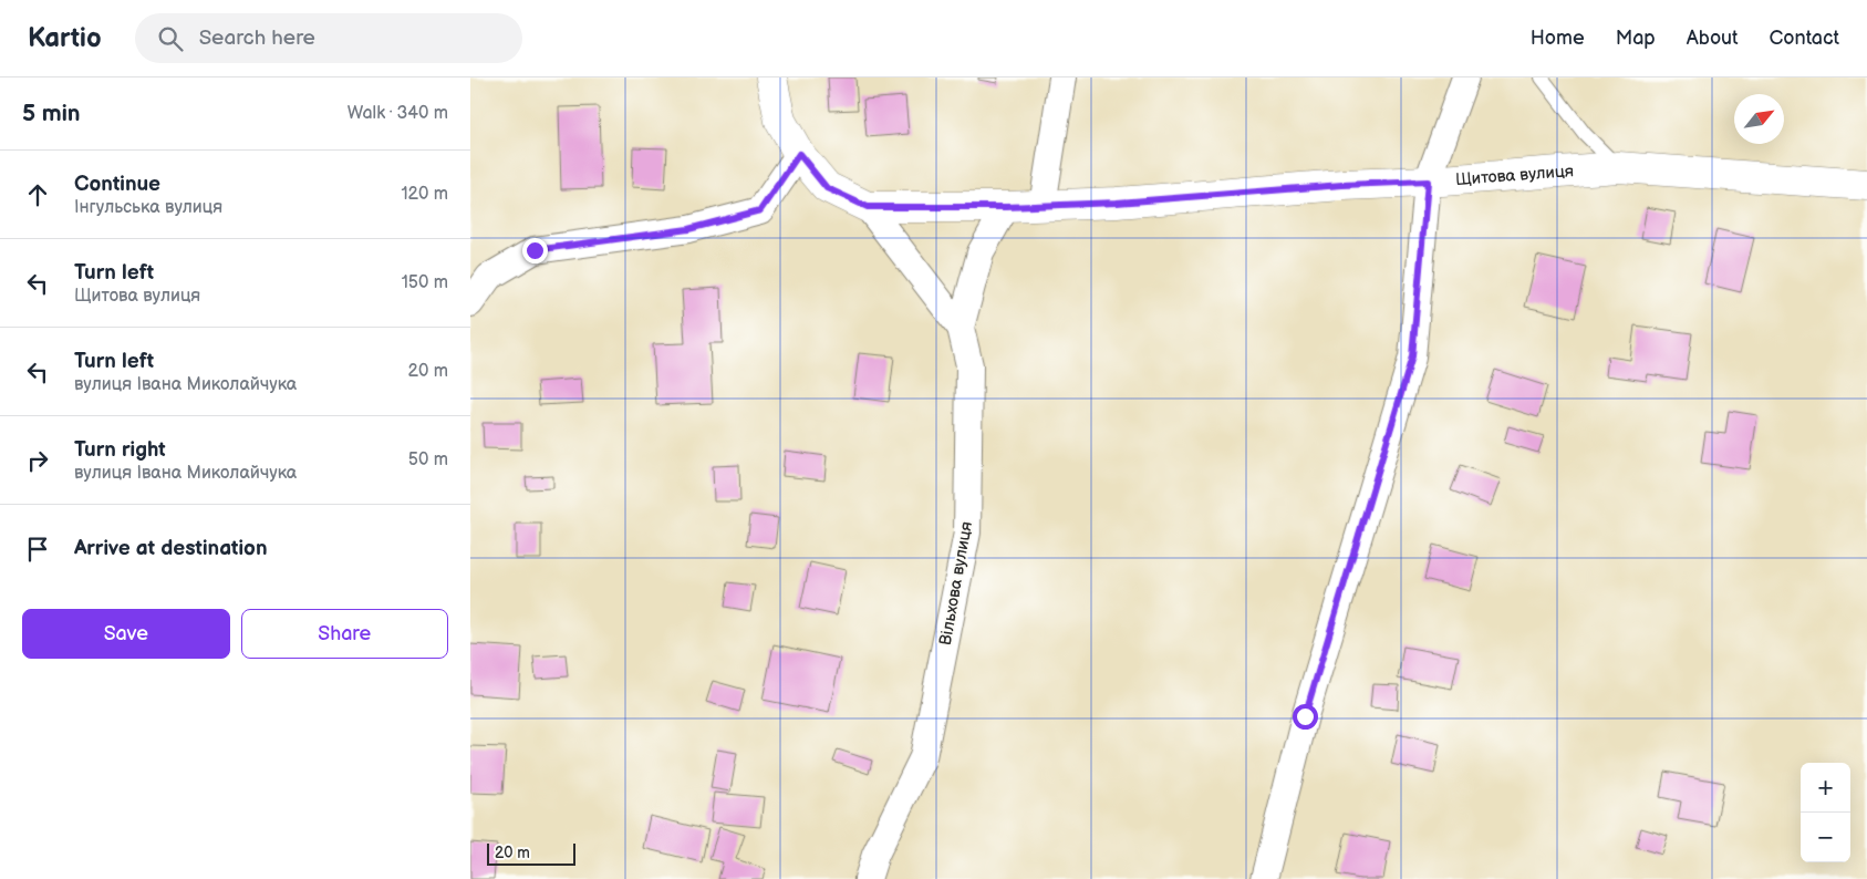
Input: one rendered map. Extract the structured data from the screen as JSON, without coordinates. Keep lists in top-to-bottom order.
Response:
{
  "streets": {
    "street": ["Щитова вулиця", "Вільхова вулиця"]
  },
  "crossings": [
    ["Щитова вулиця", "Вільхова вулиця"]
  ],
  "scale_bar": "20 m",
  "north": "top right",
  "page": {
    "header": "Kartio",
    "search": "Search here",
    "nav": [
      "Home",
      "Map",
      "About",
      "Contact"
    ],
    "heading": ["5 min", "Walk · 340 m"],
    "list": [
      ["Continue", "Інгульська вулиця", "120 m"],
      ["Turn left", "Щитова вулиця", "150 m"],
      ["Turn left", "вулиця Івана Миколайчука", "20 m"],
      ["Turn right", "вулиця Івана Миколайчука", "50 m"],
      "Arrive at destination"
    ],
    "buttons": ["Save", "Share"],
    "map_buttons": ["+", "−"],
    "scale": "20 m"
  }
}
